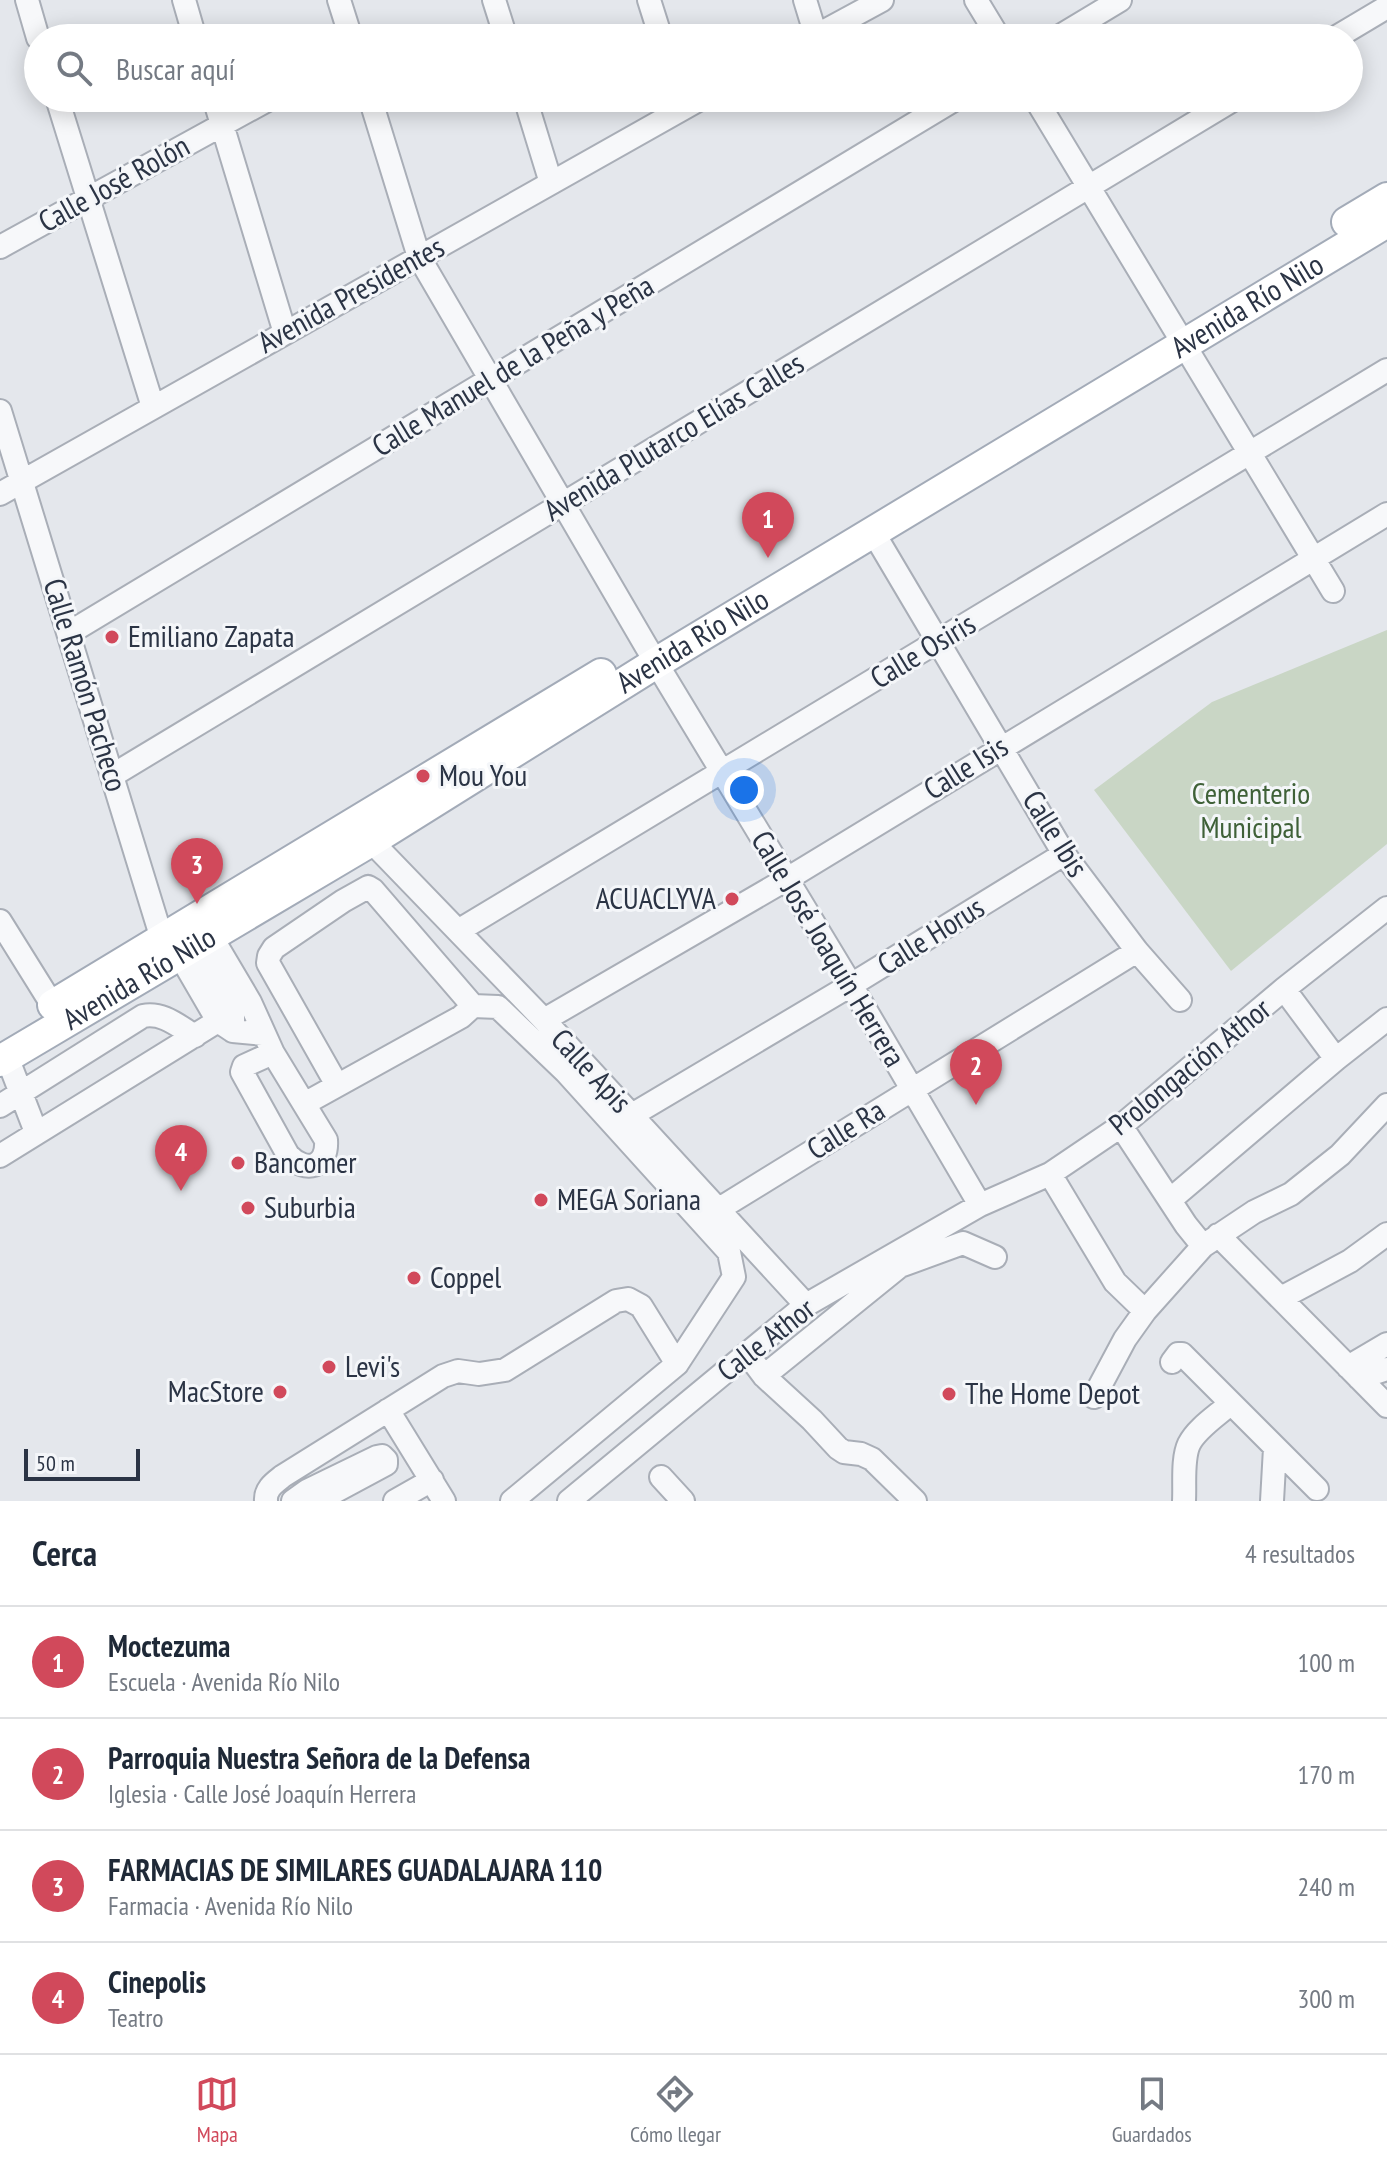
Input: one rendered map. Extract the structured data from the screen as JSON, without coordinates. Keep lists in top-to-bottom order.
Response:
{
  "streets": {
    "main road": ["Avenida Río Nilo"],
    "street": [
      "Calle José Rolón",
      "Avenida Presidentes",
      "Calle Manuel de la Peña y Peña",
      "Avenida Plutarco Elías Calles",
      "Calle Osiris",
      "Calle Ramón Pacheco",
      "Calle Isis",
      "Calle Ibis",
      "Calle Horus",
      "Calle José Joaquín Herrera",
      "Prolongación Athor",
      "Calle Apis",
      "Calle Ra",
      "Calle Athor"
    ]
  },
  "crossings": [
    ["Avenida Presidentes", "Calle Ramón Pacheco"],
    ["Avenida Presidentes", "Calle José Joaquín Herrera"],
    ["Avenida Río Nilo", "Calle Ramón Pacheco"],
    ["Avenida Río Nilo", "Calle Ibis"],
    ["Avenida Río Nilo", "Calle José Joaquín Herrera"],
    ["Avenida Río Nilo", "Calle Apis"],
    ["Calle Manuel de la Peña y Peña", "Calle Ramón Pacheco"],
    ["Calle Manuel de la Peña y Peña", "Calle José Joaquín Herrera"],
    ["Avenida Plutarco Elías Calles", "Calle Ramón Pacheco"],
    ["Avenida Plutarco Elías Calles", "Calle José Joaquín Herrera"],
    ["Calle Osiris", "Calle Ibis"],
    ["Calle Osiris", "Calle José Joaquín Herrera"],
    ["Calle Osiris", "Calle Apis"],
    ["Calle Isis", "Calle Ibis"],
    ["Calle Isis", "Calle José Joaquín Herrera"],
    ["Calle Isis", "Calle Apis"],
    ["Calle Ibis", "Calle Horus"],
    ["Calle Ibis", "Calle Ra"],
    ["Calle Horus", "Calle José Joaquín Herrera"],
    ["Calle Horus", "Calle Apis"],
    ["Calle José Joaquín Herrera", "Prolongación Athor"],
    ["Calle José Joaquín Herrera", "Calle Ra"],
    ["Calle José Joaquín Herrera", "Calle Athor"],
    ["Prolongación Athor", "Calle Athor"],
    ["Calle Apis", "Calle Ra"],
    ["Calle Apis", "Calle Athor"]
  ],
  "parks": ["Cementerio Municipal"],
  "places": [
    "Emiliano Zapata",
    "Mou You",
    "ACUACLYVA",
    "Bancomer",
    "MEGA Soriana",
    "Suburbia",
    "Coppel",
    "Levi's",
    "MacStore",
    "The Home Depot"
  ],
  "scale_bar": "50 m",
  "page": {
    "search": "Buscar aquí",
    "pins": [
      "1",
      "3",
      "2",
      "4"
    ],
    "scale": "50 m",
    "heading": ["Cerca", "4 resultados"],
    "list": [
      {
        "mark": "1",
        "name": "Moctezuma",
        "note": "Escuela · Avenida Río Nilo",
        "value": "100 m"
      },
      {
        "mark": "2",
        "name": "Parroquia Nuestra Señora de la Defensa",
        "note": "Iglesia · Calle José Joaquín Herrera",
        "value": "170 m"
      },
      {
        "mark": "3",
        "name": "FARMACIAS DE SIMILARES GUADALAJARA 110",
        "note": "Farmacia · Avenida Río Nilo",
        "value": "240 m"
      },
      {
        "mark": "4",
        "name": "Cinepolis",
        "note": "Teatro",
        "value": "300 m"
      }
    ],
    "nav": ["Mapa", "Cómo llegar", "Guardados"]
  }
}
